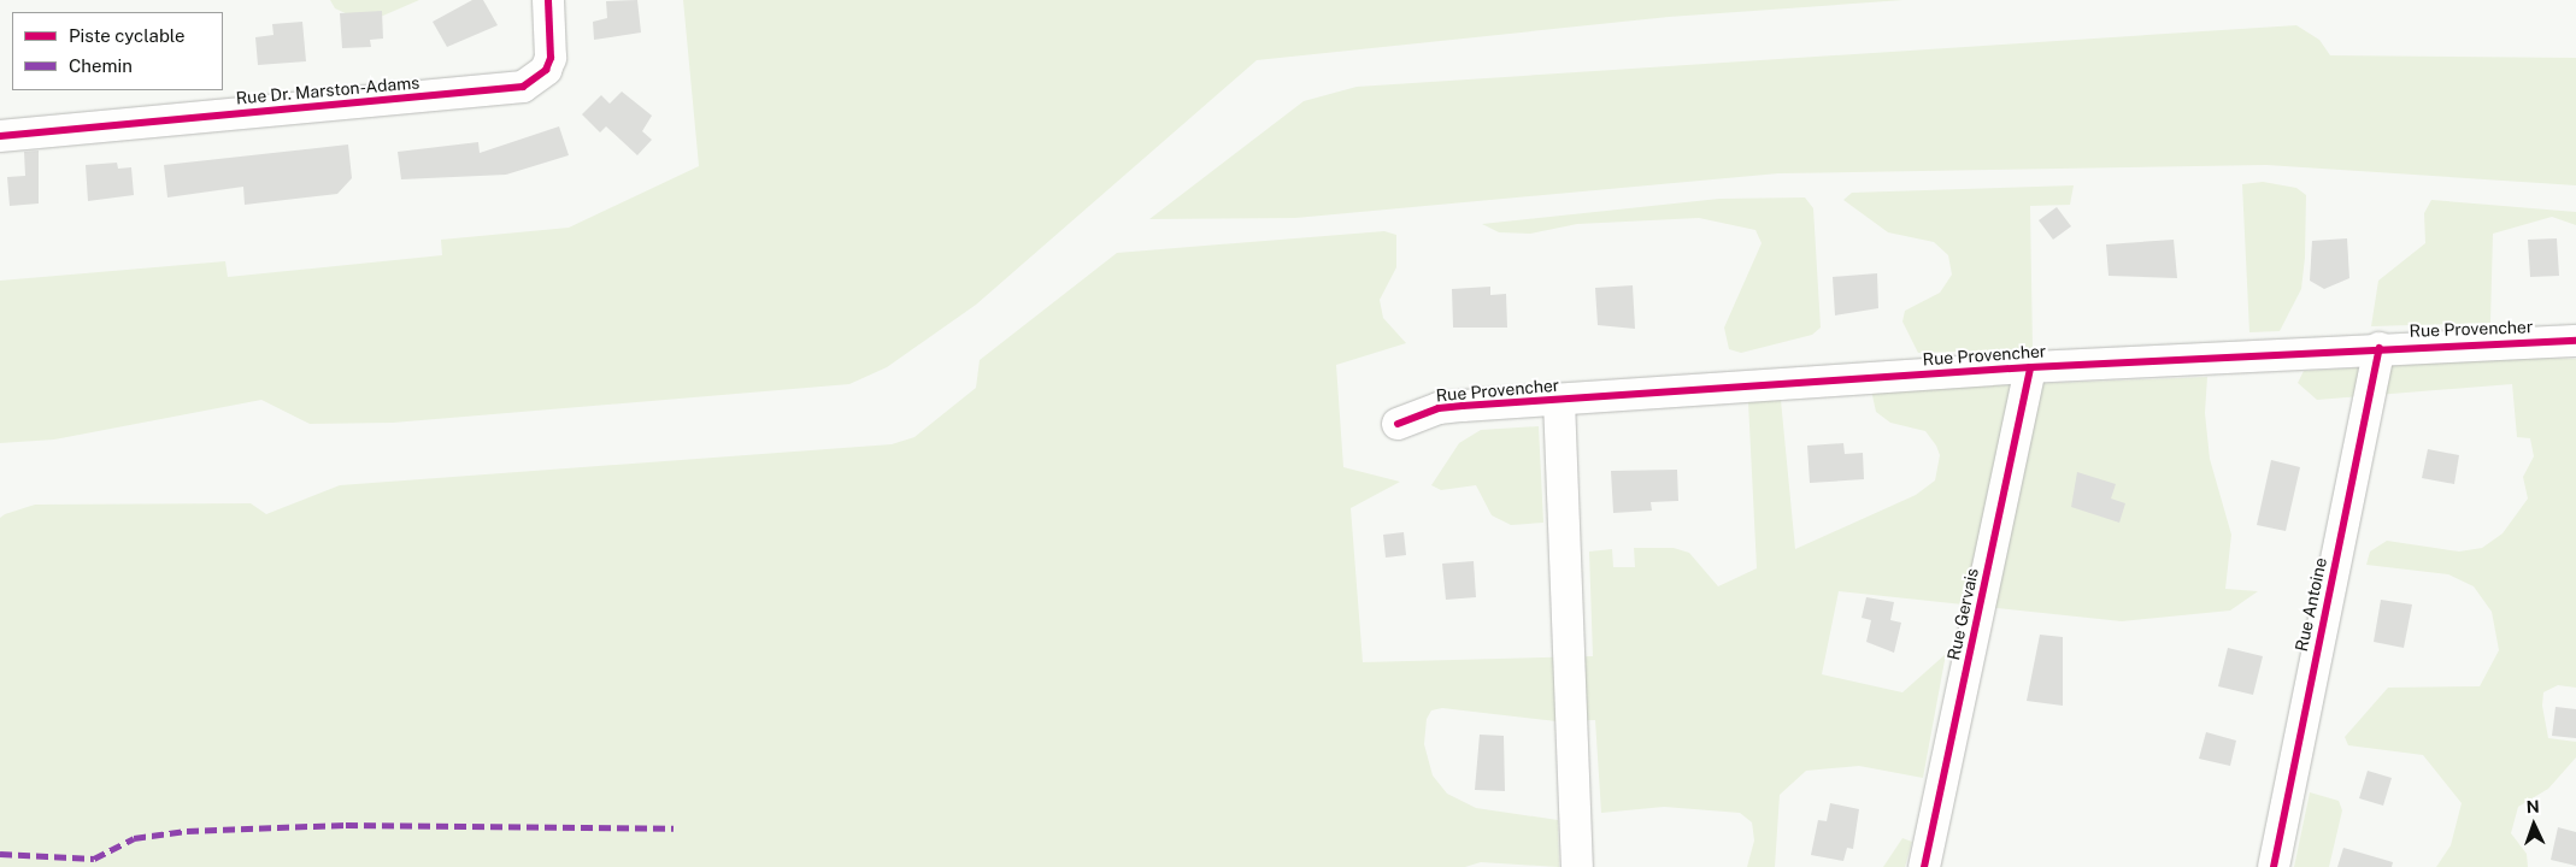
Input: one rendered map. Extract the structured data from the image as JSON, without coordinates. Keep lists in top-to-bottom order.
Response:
{
  "streets": {
    "street": [
      "Rue Dr. Marston-Adams",
      "Rue Provencher",
      "Rue Antoine",
      "Rue Gervais"
    ]
  },
  "crossings": [
    ["Rue Provencher", "Rue Antoine"],
    ["Rue Provencher", "Rue Gervais"]
  ],
  "legend": ["Piste cyclable", "Chemin"],
  "north": "top"
}
